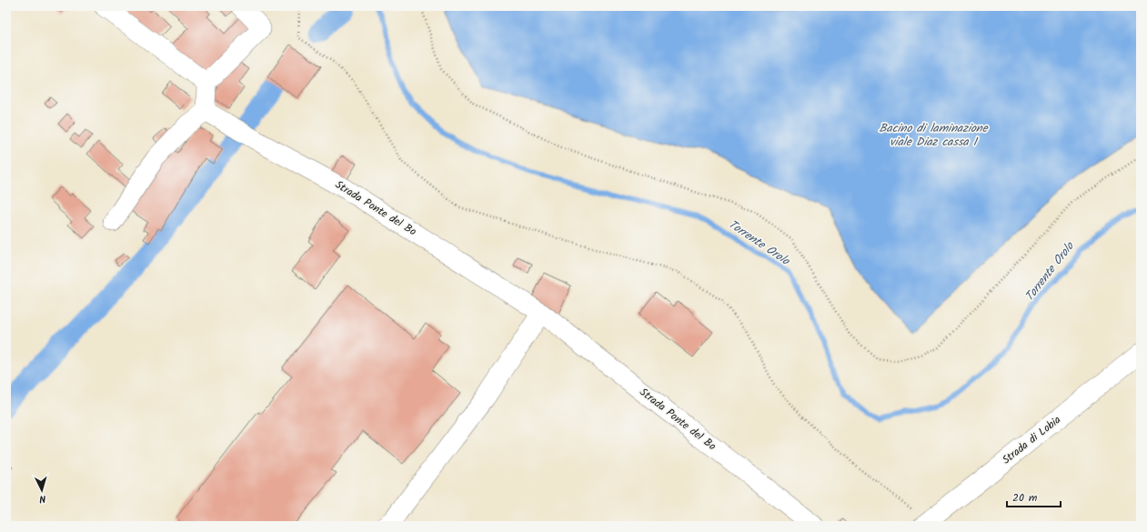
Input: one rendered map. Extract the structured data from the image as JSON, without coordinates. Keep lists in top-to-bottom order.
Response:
{
  "streets": {
    "street": ["Strada Ponte del Bo", "Strada di Lobia"]
  },
  "water": ["Bacino di laminazione viale Diaz cassa 1", "Torrente Orolo"],
  "scale_bar": "20 m",
  "north": "bottom"
}
